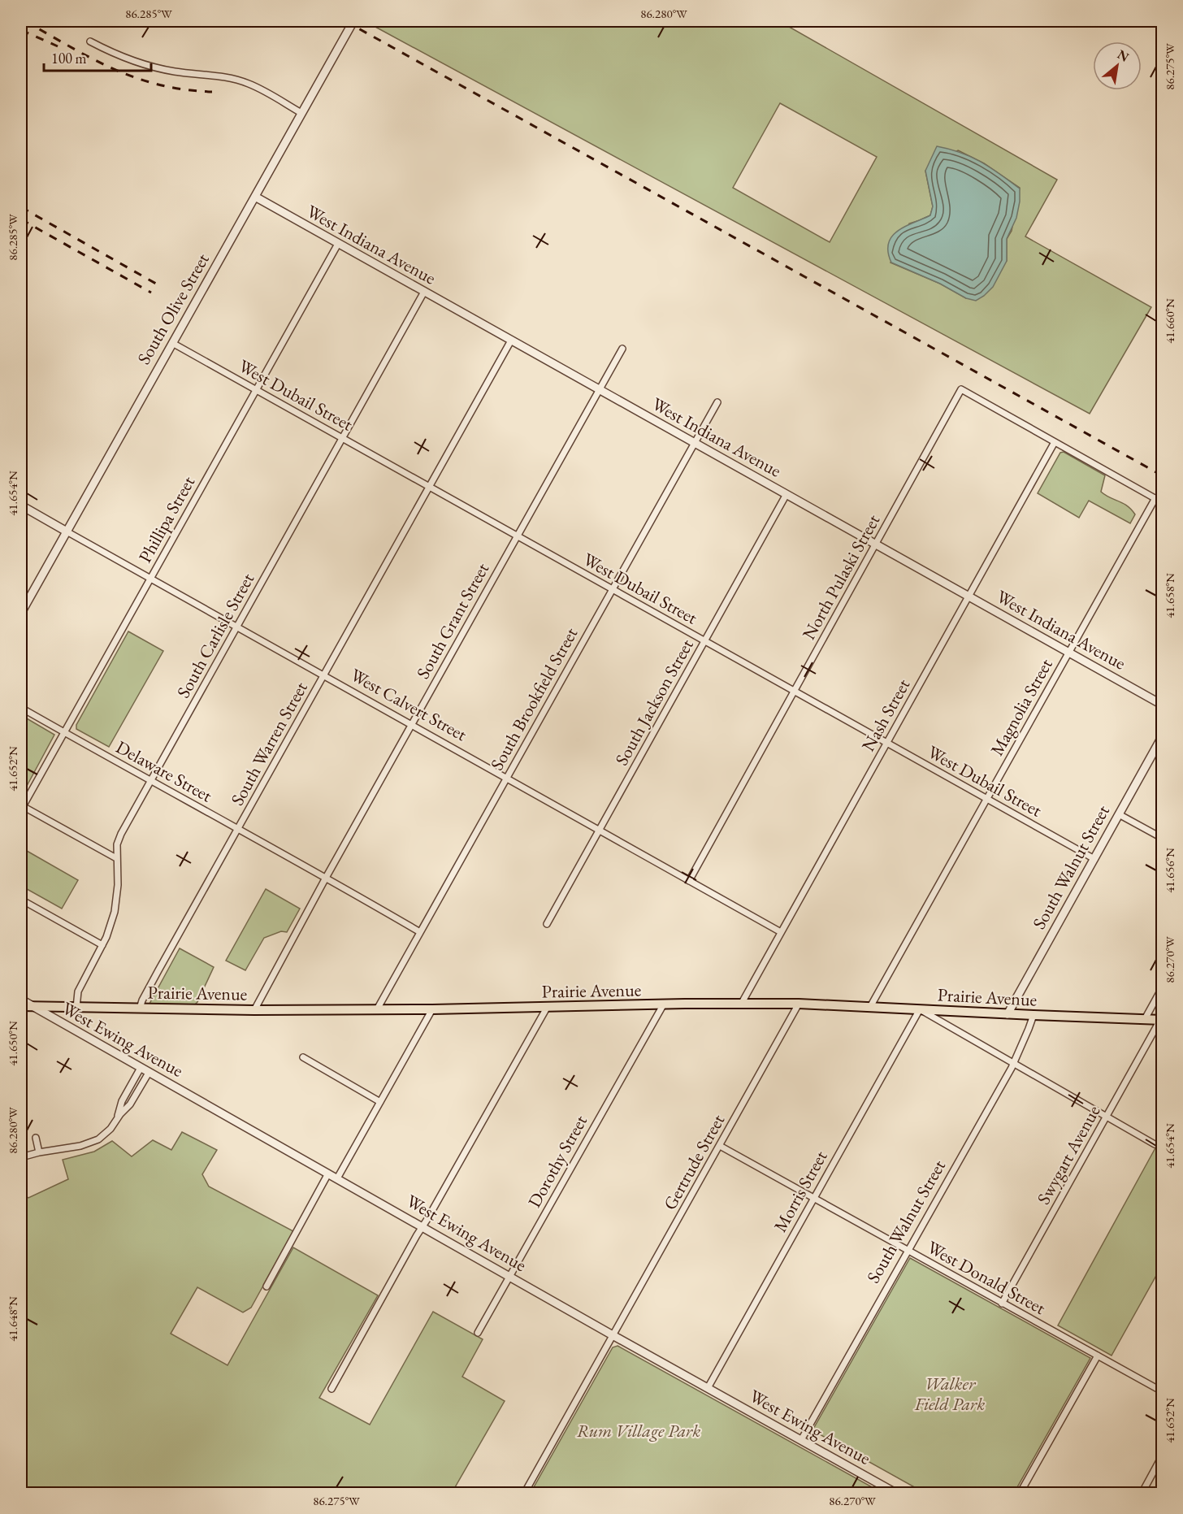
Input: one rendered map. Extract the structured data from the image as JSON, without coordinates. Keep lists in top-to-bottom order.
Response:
{
  "streets": {
    "main road": ["Prairie Avenue"],
    "street": [
      "West Indiana Avenue",
      "South Olive Street",
      "West Dubail Street",
      "Phillipa Street",
      "North Pulaski Street",
      "South Grant Street",
      "South Carlisle Street",
      "South Brookfield Street",
      "South Jackson Street",
      "West Calvert Street",
      "Magnolia Street",
      "Nash Street",
      "South Warren Street",
      "Delaware Street",
      "South Walnut Street",
      "West Ewing Avenue",
      "Swygart Avenue",
      "Dorothy Street",
      "Gertrude Street",
      "Morris Street",
      "West Donald Street"
    ]
  },
  "crossings": [
    ["West Indiana Avenue", "South Olive Street"],
    ["West Indiana Avenue", "Phillipa Street"],
    ["West Indiana Avenue", "North Pulaski Street"],
    ["West Indiana Avenue", "South Grant Street"],
    ["West Indiana Avenue", "South Carlisle Street"],
    ["West Indiana Avenue", "South Brookfield Street"],
    ["West Indiana Avenue", "South Jackson Street"],
    ["West Indiana Avenue", "Magnolia Street"],
    ["West Indiana Avenue", "Nash Street"],
    ["West Indiana Avenue", "South Warren Street"],
    ["South Olive Street", "West Dubail Street"],
    ["South Olive Street", "West Calvert Street"],
    ["West Dubail Street", "Phillipa Street"],
    ["West Dubail Street", "North Pulaski Street"],
    ["West Dubail Street", "South Grant Street"],
    ["West Dubail Street", "South Carlisle Street"],
    ["West Dubail Street", "South Brookfield Street"],
    ["West Dubail Street", "South Jackson Street"],
    ["West Dubail Street", "Magnolia Street"],
    ["West Dubail Street", "Nash Street"],
    ["West Dubail Street", "South Warren Street"],
    ["West Dubail Street", "South Walnut Street"],
    ["Phillipa Street", "West Calvert Street"],
    ["Phillipa Street", "Delaware Street"],
    ["North Pulaski Street", "West Calvert Street"],
    ["North Pulaski Street", "Nash Street"],
    ["South Grant Street", "West Calvert Street"],
    ["South Grant Street", "Delaware Street"],
    ["South Grant Street", "Prairie Avenue"],
    ["South Carlisle Street", "West Calvert Street"],
    ["South Carlisle Street", "Delaware Street"],
    ["South Carlisle Street", "Prairie Avenue"],
    ["South Brookfield Street", "West Calvert Street"],
    ["South Brookfield Street", "Delaware Street"],
    ["South Brookfield Street", "Prairie Avenue"],
    ["South Jackson Street", "West Calvert Street"],
    ["West Calvert Street", "Nash Street"],
    ["West Calvert Street", "South Warren Street"],
    ["Magnolia Street", "Prairie Avenue"],
    ["Nash Street", "Prairie Avenue"],
    ["South Warren Street", "Delaware Street"],
    ["South Warren Street", "Prairie Avenue"],
    ["South Walnut Street", "Prairie Avenue"],
    ["South Walnut Street", "West Ewing Avenue"],
    ["South Walnut Street", "West Donald Street"],
    ["Prairie Avenue", "West Ewing Avenue"],
    ["Prairie Avenue", "Swygart Avenue"],
    ["Prairie Avenue", "Dorothy Street"],
    ["Prairie Avenue", "Gertrude Street"],
    ["Prairie Avenue", "Morris Street"],
    ["West Ewing Avenue", "Dorothy Street"],
    ["West Ewing Avenue", "Gertrude Street"],
    ["West Ewing Avenue", "Morris Street"],
    ["Swygart Avenue", "West Donald Street"],
    ["Gertrude Street", "West Donald Street"],
    ["Morris Street", "West Donald Street"]
  ],
  "parks": ["Walker Field Park", "Rum Village Park"],
  "scale_bar": "100 m",
  "north": "top right",
  "coordinates": [
    "86.285°W",
    "86.280°W",
    "86.275°W",
    "41.660°N",
    "41.654°N",
    "41.658°N",
    "41.652°N",
    "41.656°N",
    "86.270°W",
    "41.650°N",
    "41.648°N"
  ]
}
